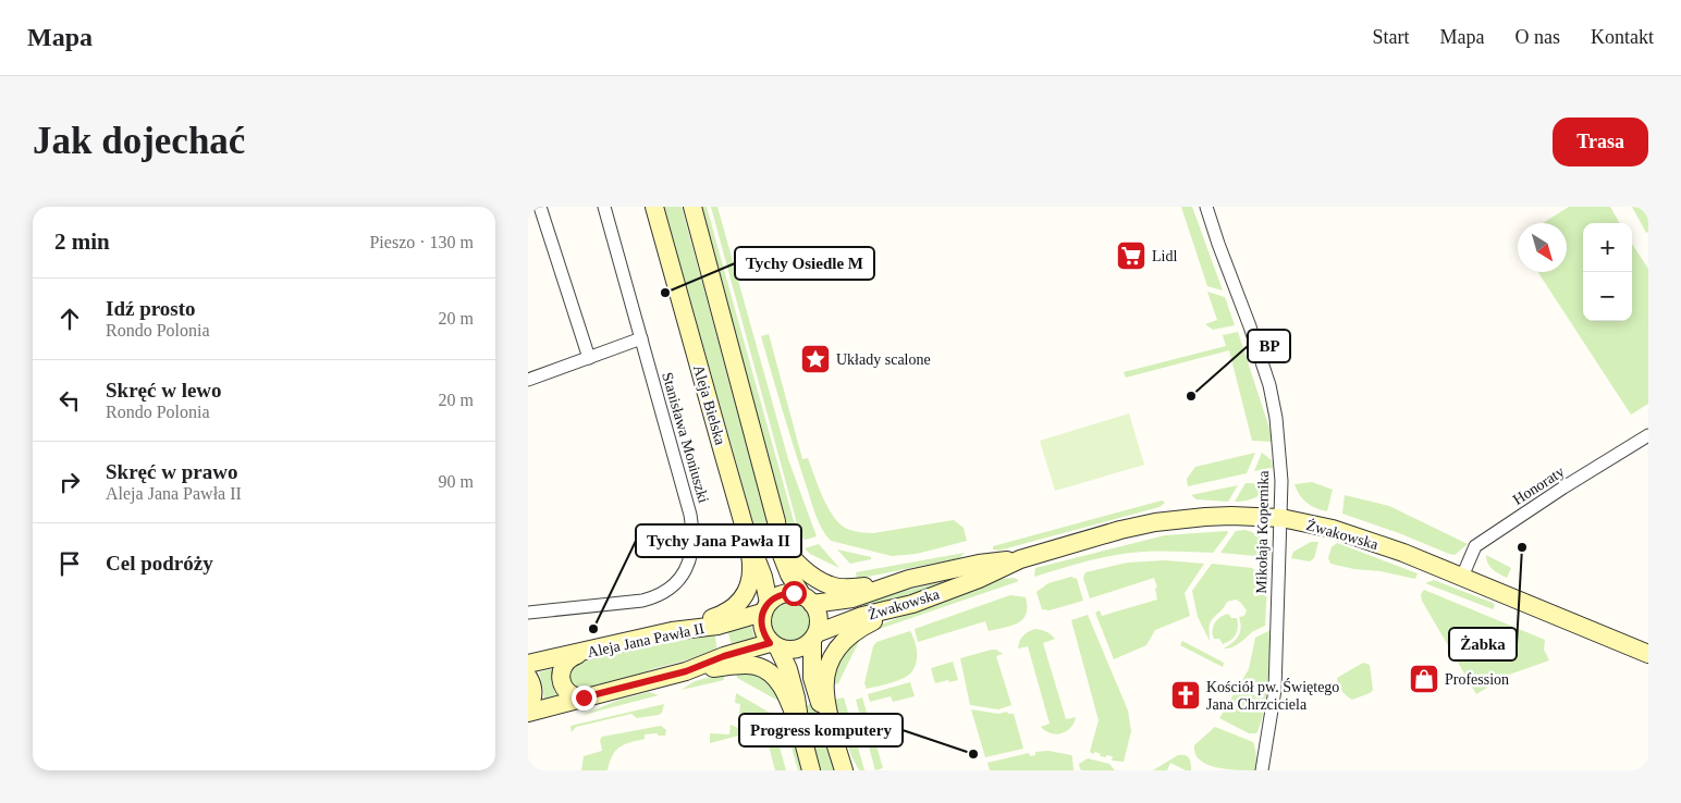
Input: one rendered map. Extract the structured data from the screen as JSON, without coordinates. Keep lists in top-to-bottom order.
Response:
{
  "streets": {
    "street": [
      "Aleja Bielska",
      "Stanisława Moniuszki",
      "Honoraty",
      "Mikołaja Kopernika",
      "Żwakowska",
      "Aleja Jana Pawła II"
    ]
  },
  "crossings": [
    ["Aleja Bielska", "Żwakowska"],
    ["Aleja Bielska", "Aleja Jana Pawła II"],
    ["Honoraty", "Żwakowska"],
    ["Mikołaja Kopernika", "Żwakowska"],
    ["Żwakowska", "Aleja Jana Pawła II"]
  ],
  "places": {
    "supermarket": ["Lidl"],
    "other": [
      "Tychy Osiedle M",
      "BP",
      "Żabka",
      "Tychy Jana Pawła II",
      "Progress komputery"
    ],
    "place": ["Układy scalone"],
    "shop": ["Profession"],
    "church": ["Kościół pw. Świętego Jana Chrzciciela"]
  },
  "north": "bottom right",
  "page": {
    "header": "Mapa",
    "nav": [
      "Start",
      "Mapa",
      "O nas",
      "Kontakt"
    ],
    "buttons": "Trasa",
    "title": "Jak dojechać",
    "heading": ["2 min", "Pieszo · 130 m"],
    "map_buttons": ["+", "−"],
    "list": [
      ["Idź prosto", "Rondo Polonia", "20 m"],
      ["Skręć w lewo", "Rondo Polonia", "20 m"],
      ["Skręć w prawo", "Aleja Jana Pawła II", "90 m"],
      "Cel podróży"
    ]
  }
}
